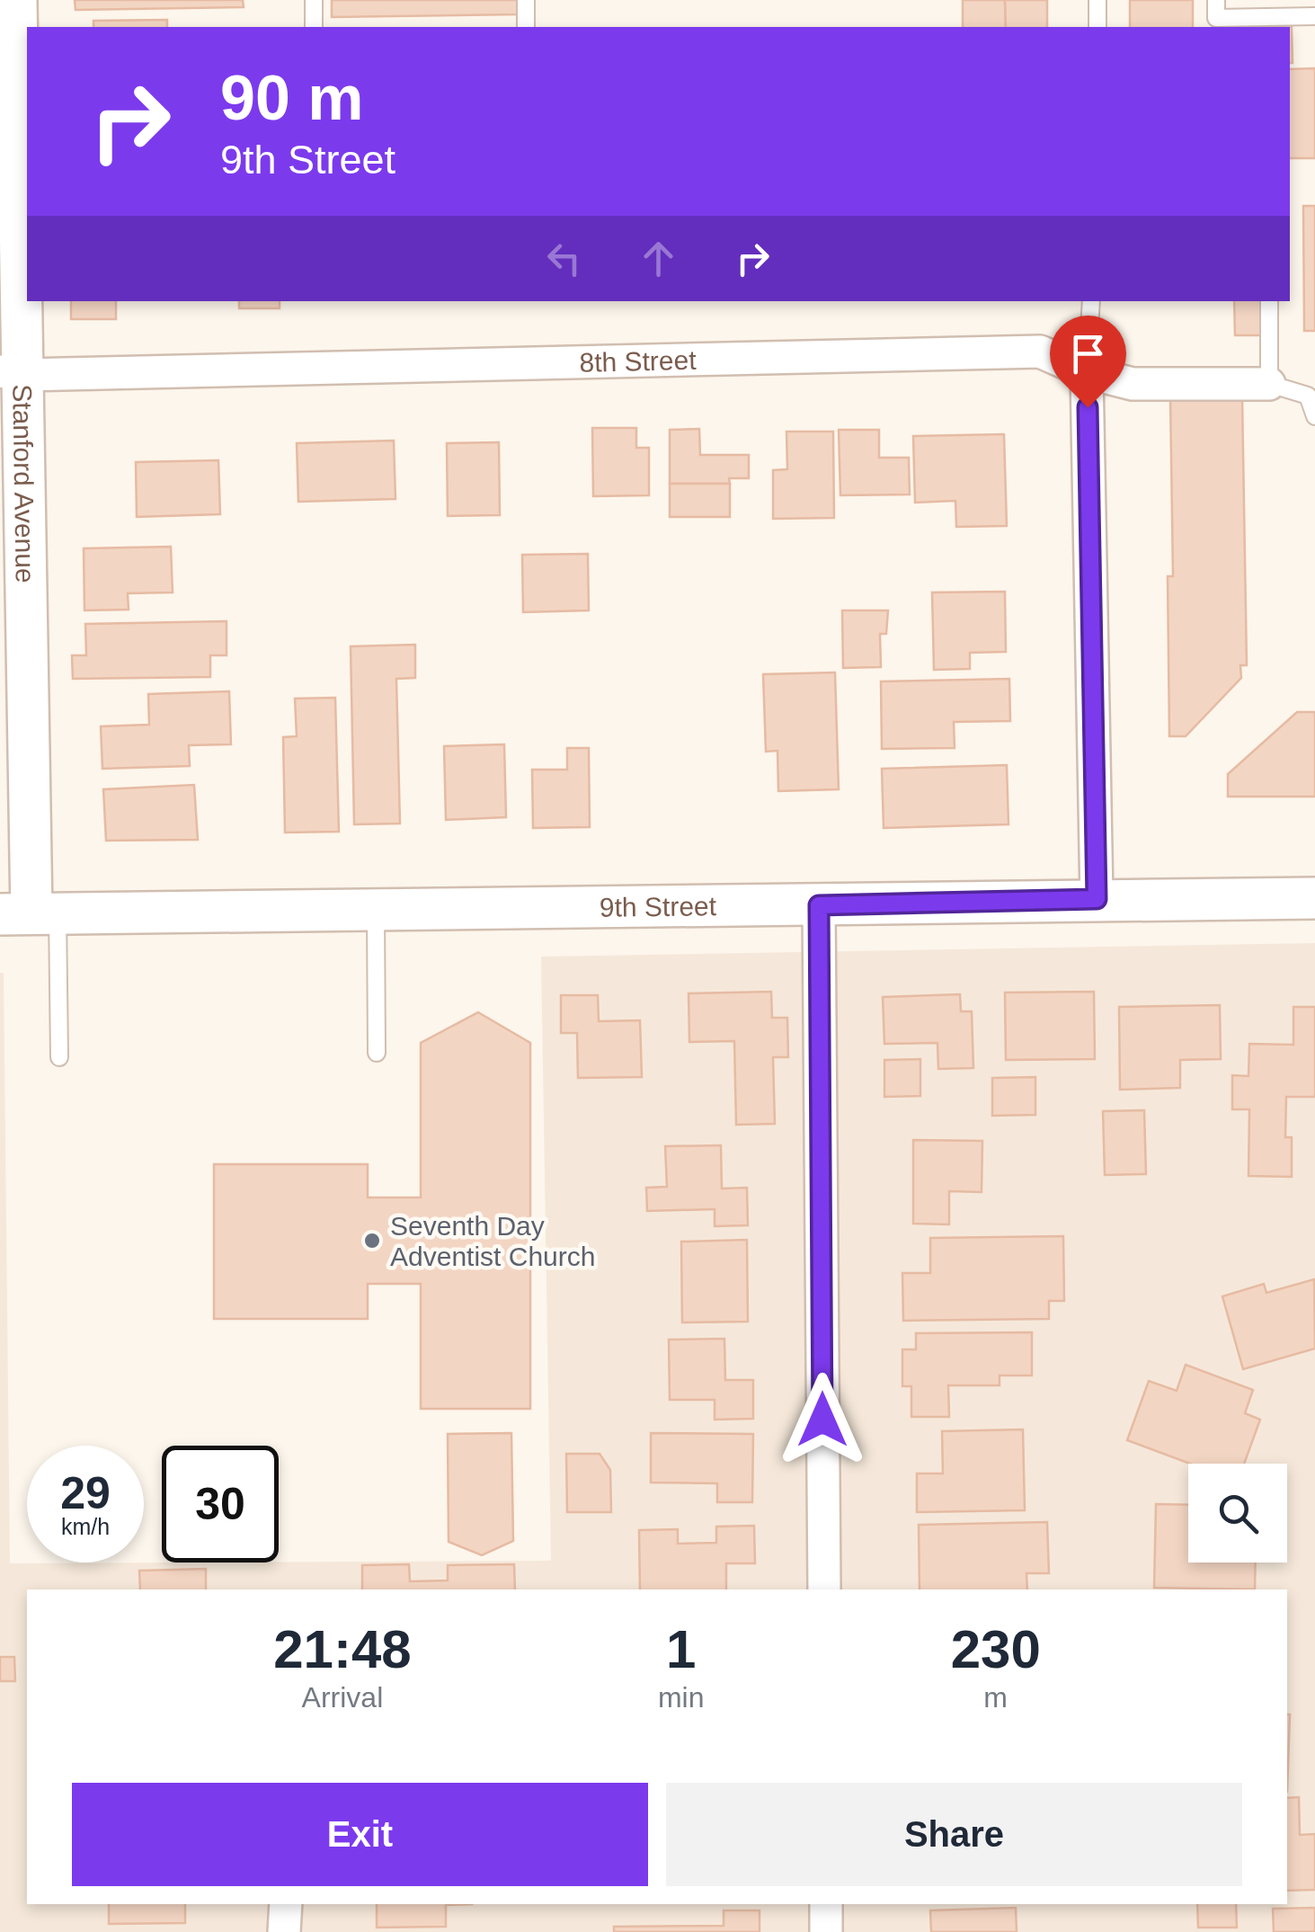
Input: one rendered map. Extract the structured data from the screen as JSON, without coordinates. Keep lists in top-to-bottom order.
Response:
{
  "streets": {
    "street": ["8th Street", "Stanford Avenue", "9th Street"]
  },
  "crossings": [
    ["8th Street", "Stanford Avenue"],
    ["Stanford Avenue", "9th Street"]
  ],
  "places": ["Seventh Day Adventist Church"],
  "page": {
    "turn": ["90 m", "9th Street"],
    "speed": "29 km/h",
    "limit": "30",
    "eta": [
      "21:48",
      "Arrival",
      "1",
      "min",
      "230",
      "m"
    ],
    "buttons": ["Exit", "Share"]
  }
}
